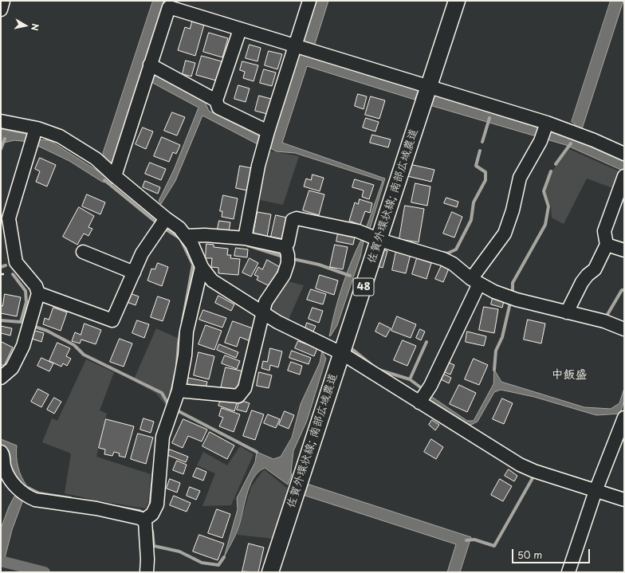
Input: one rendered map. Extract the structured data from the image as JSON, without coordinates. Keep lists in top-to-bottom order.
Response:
{
  "streets": {
    "main road": ["佐賀外環状線; 南部広域農道", "48"]
  },
  "districts": ["中飯盛"],
  "scale_bar": "50 m",
  "north": "right"
}
